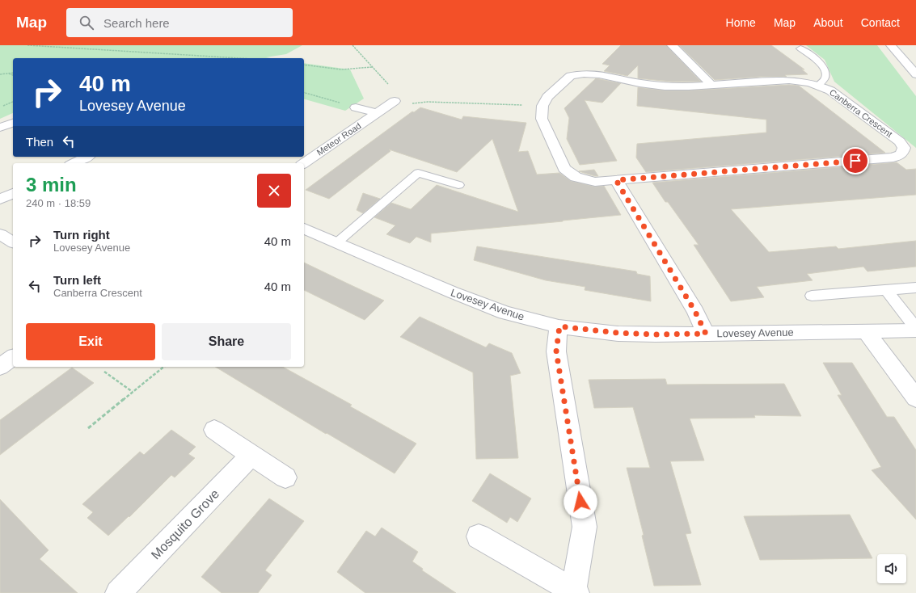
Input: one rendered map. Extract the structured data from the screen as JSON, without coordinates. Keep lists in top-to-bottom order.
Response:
{
  "streets": {
    "street": [
      "Canberra Crescent",
      "Meteor Road",
      "Lovesey Avenue",
      "Mosquito Grove"
    ]
  },
  "page": {
    "header": "Map",
    "search": "Search here",
    "nav": [
      "Home",
      "Map",
      "About",
      "Contact"
    ],
    "turn": ["40 m", "Lovesey Avenue"],
    "then": "Then",
    "heading": ["3 min", "240 m · 18:59"],
    "list": [
      {
        "name": "Turn right",
        "note": "Lovesey Avenue",
        "value": "40 m"
      },
      {
        "name": "Turn left",
        "note": "Canberra Crescent",
        "value": "40 m"
      }
    ],
    "buttons": ["Exit", "Share"]
  }
}
